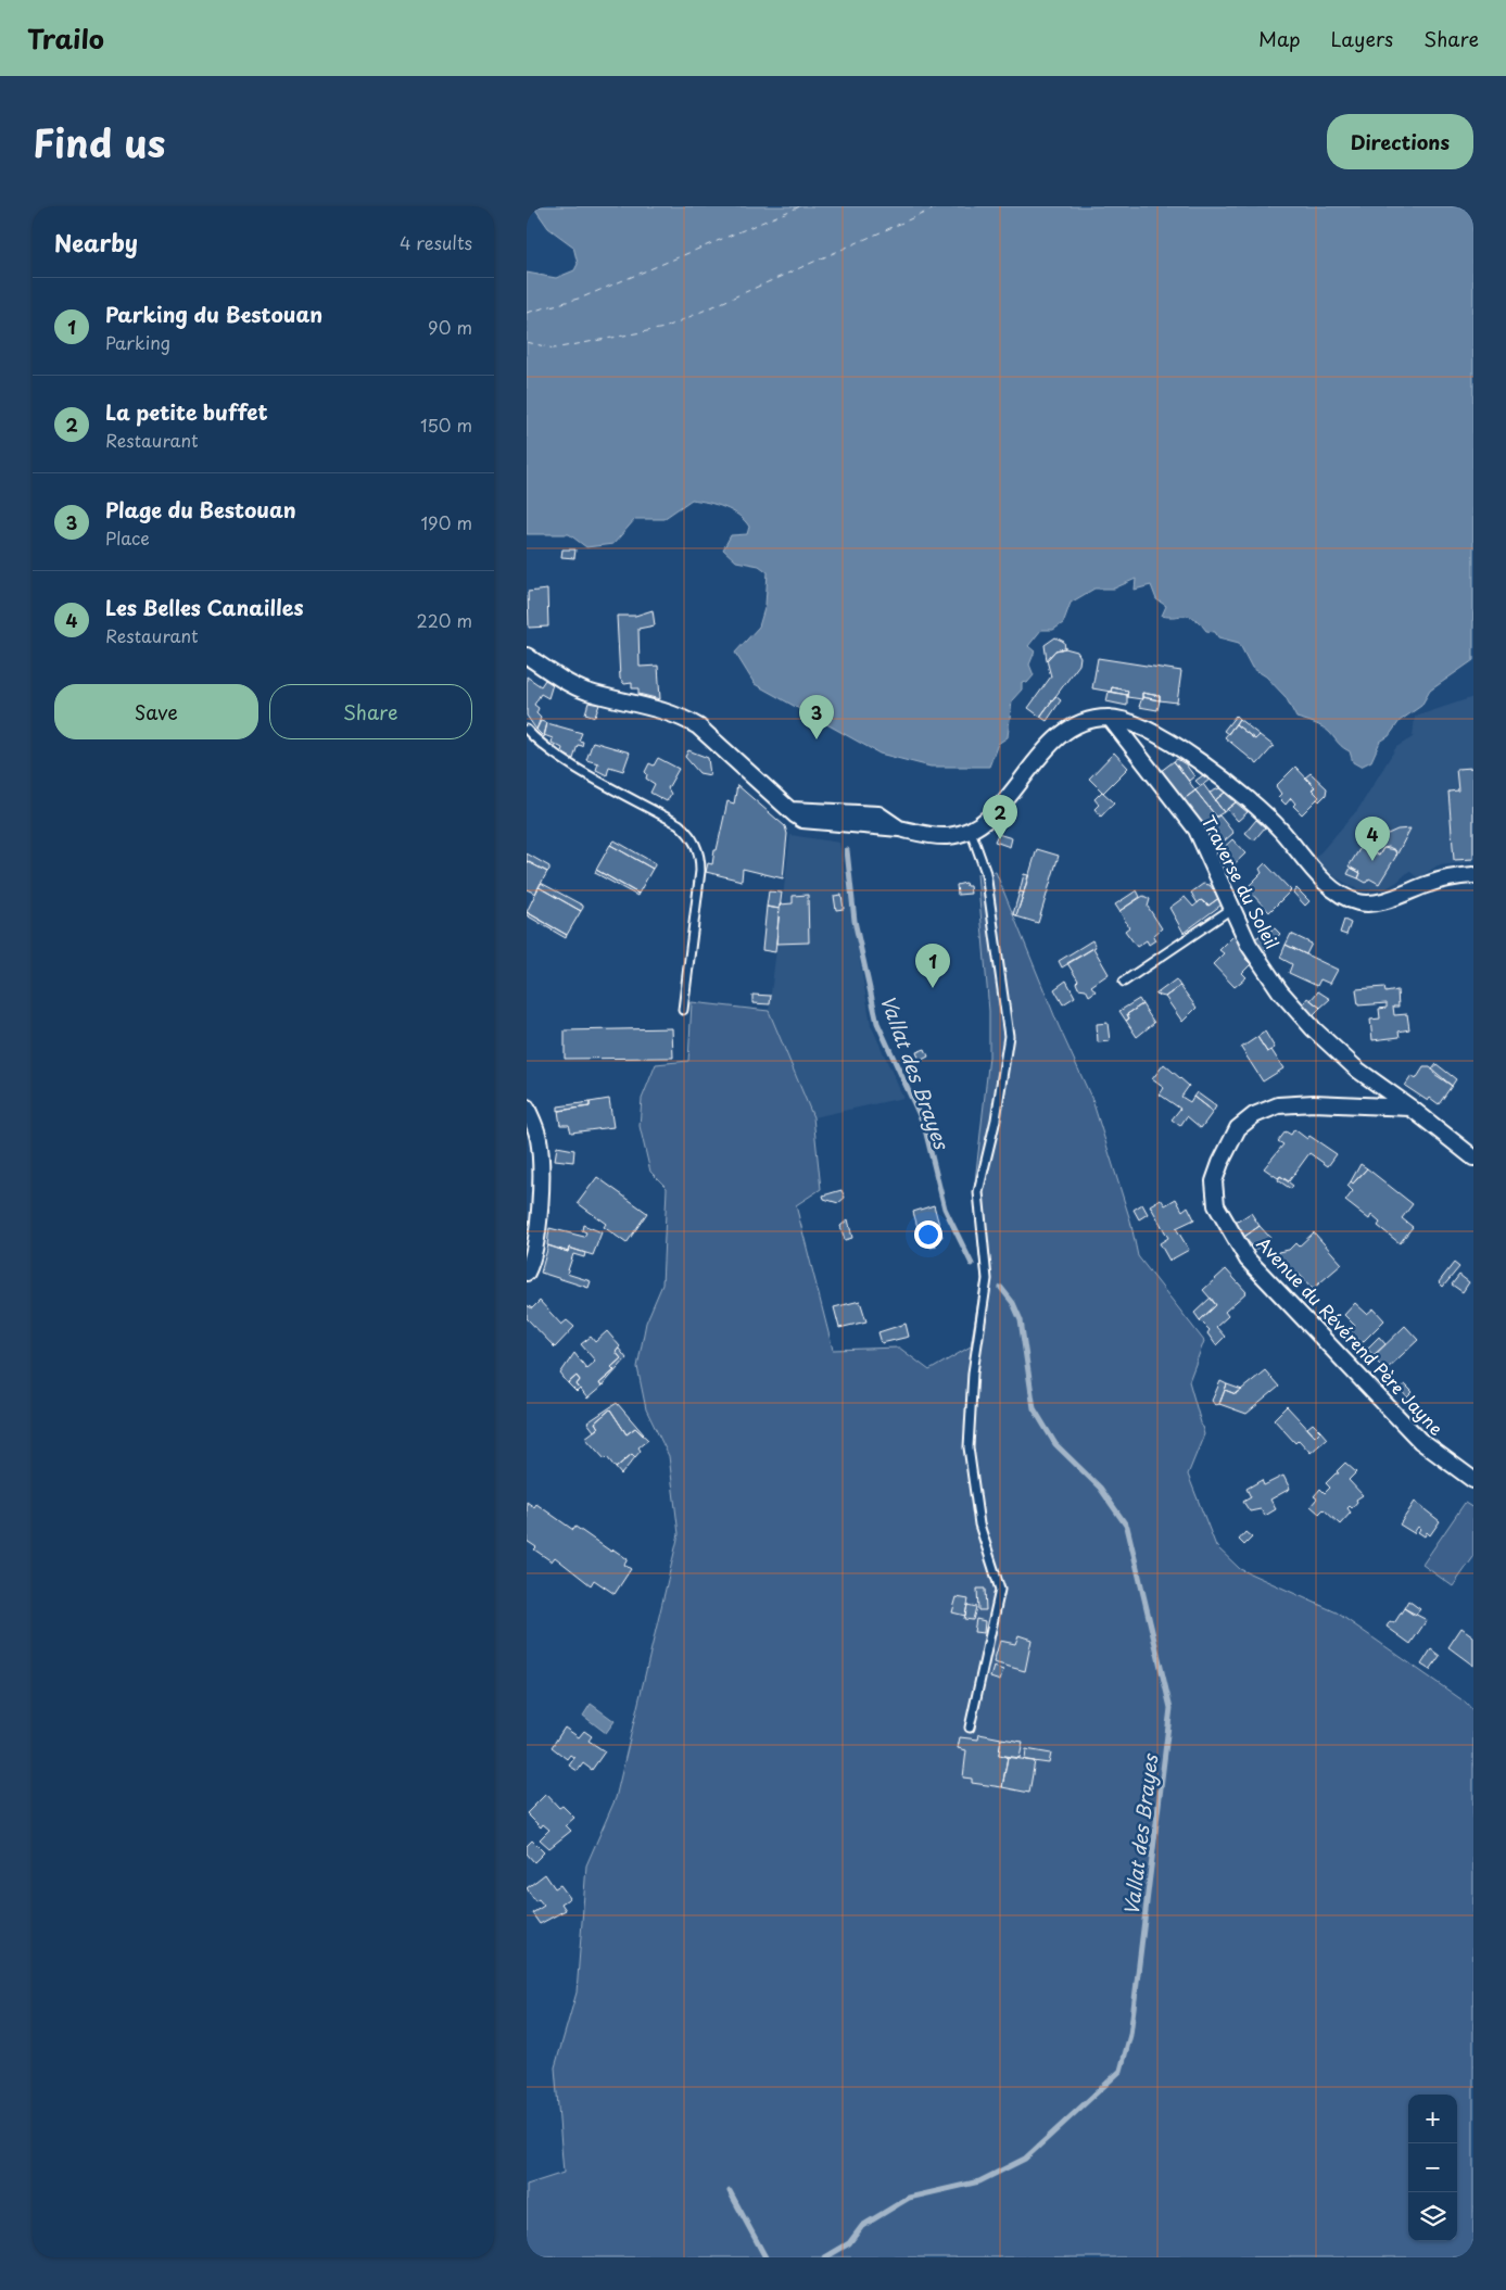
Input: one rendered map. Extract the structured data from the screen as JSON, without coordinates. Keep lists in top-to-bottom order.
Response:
{
  "streets": {
    "street": ["Traverse du Soleil", "Avenue du Révérend Père Jayne"]
  },
  "crossings": [
    ["Traverse du Soleil", "Avenue du Révérend Père Jayne"]
  ],
  "water": ["Vallat des Brayes"],
  "page": {
    "header": "Trailo",
    "nav": ["Map", "Layers", "Share"],
    "title": "Find us",
    "buttons": [
      "Directions",
      ["Save", "Share"]
    ],
    "heading": ["Nearby", "4 results"],
    "list": [
      {
        "mark": "1",
        "name": "Parking du Bestouan",
        "note": "Parking",
        "value": "90 m"
      },
      {
        "mark": "2",
        "name": "La petite buffet",
        "note": "Restaurant",
        "value": "150 m"
      },
      {
        "mark": "3",
        "name": "Plage du Bestouan",
        "note": "Place",
        "value": "190 m"
      },
      {
        "mark": "4",
        "name": "Les Belles Canailles",
        "note": "Restaurant",
        "value": "220 m"
      }
    ],
    "pins": [
      "3",
      "2",
      "4",
      "1"
    ],
    "map_buttons": ["+", "−"]
  }
}
